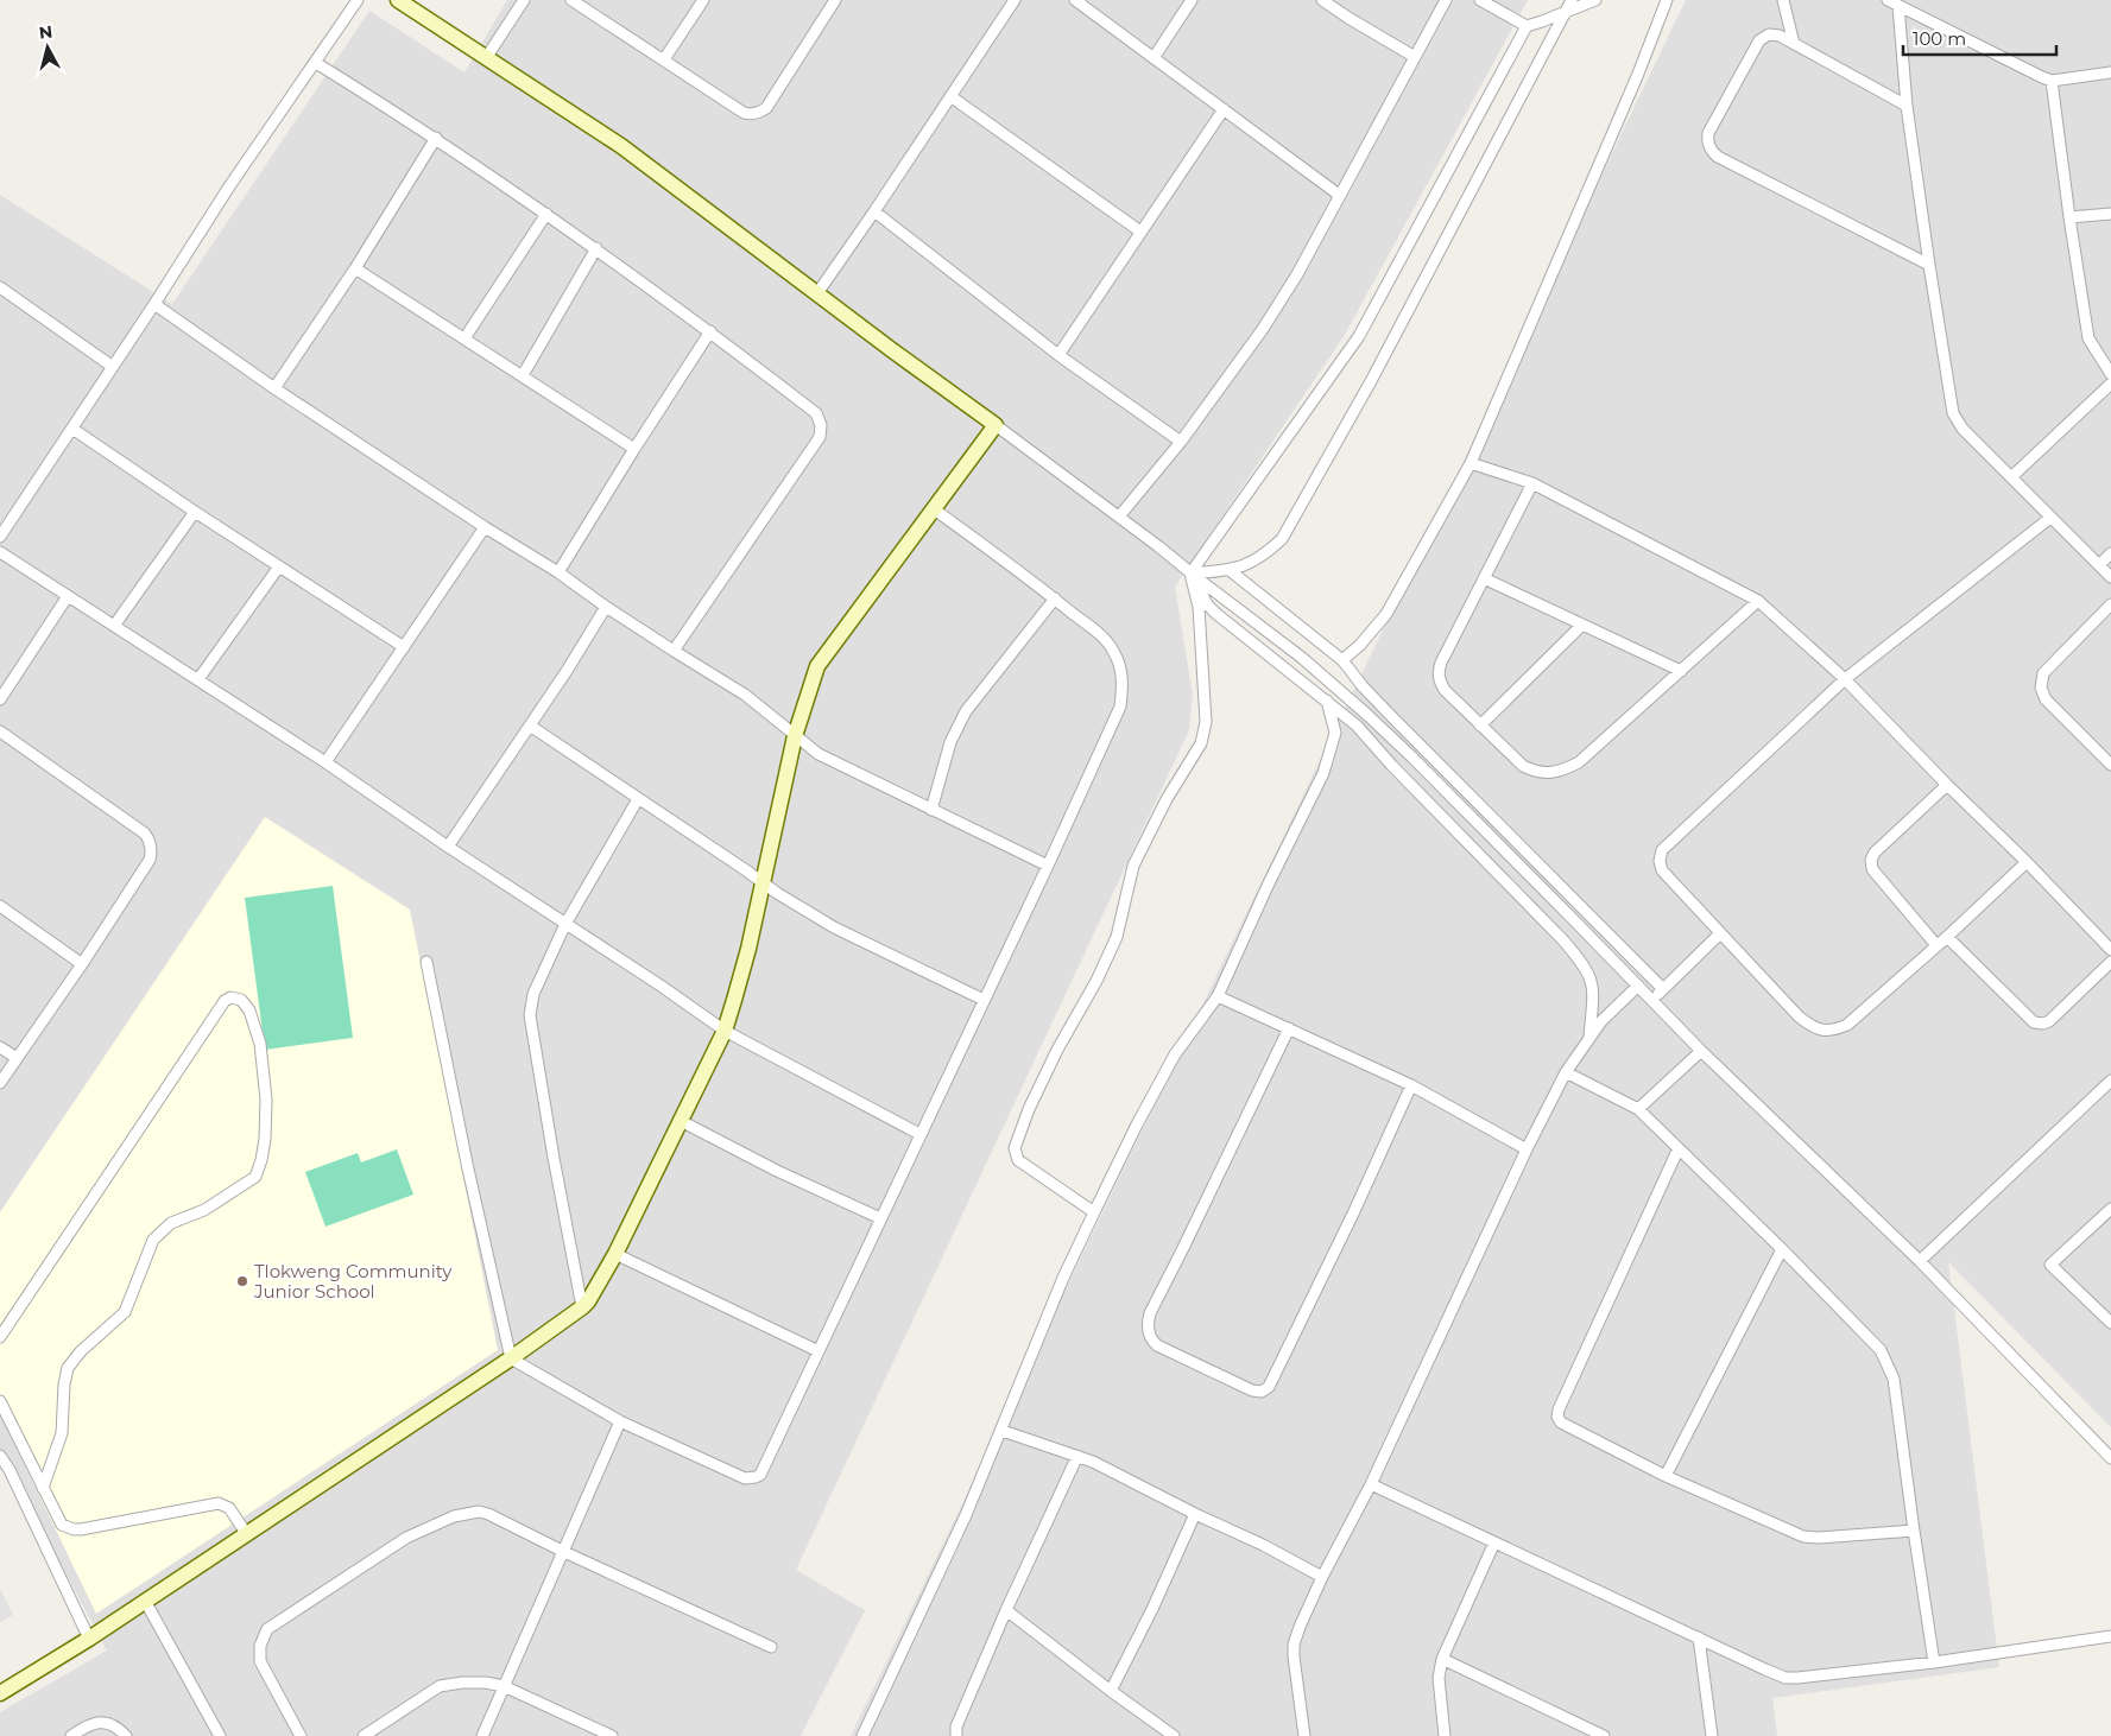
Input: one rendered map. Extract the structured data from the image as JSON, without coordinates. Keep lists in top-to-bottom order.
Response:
{
  "places": ["Tlokweng Community Junior School"],
  "scale_bar": "100 m",
  "north": "top"
}
